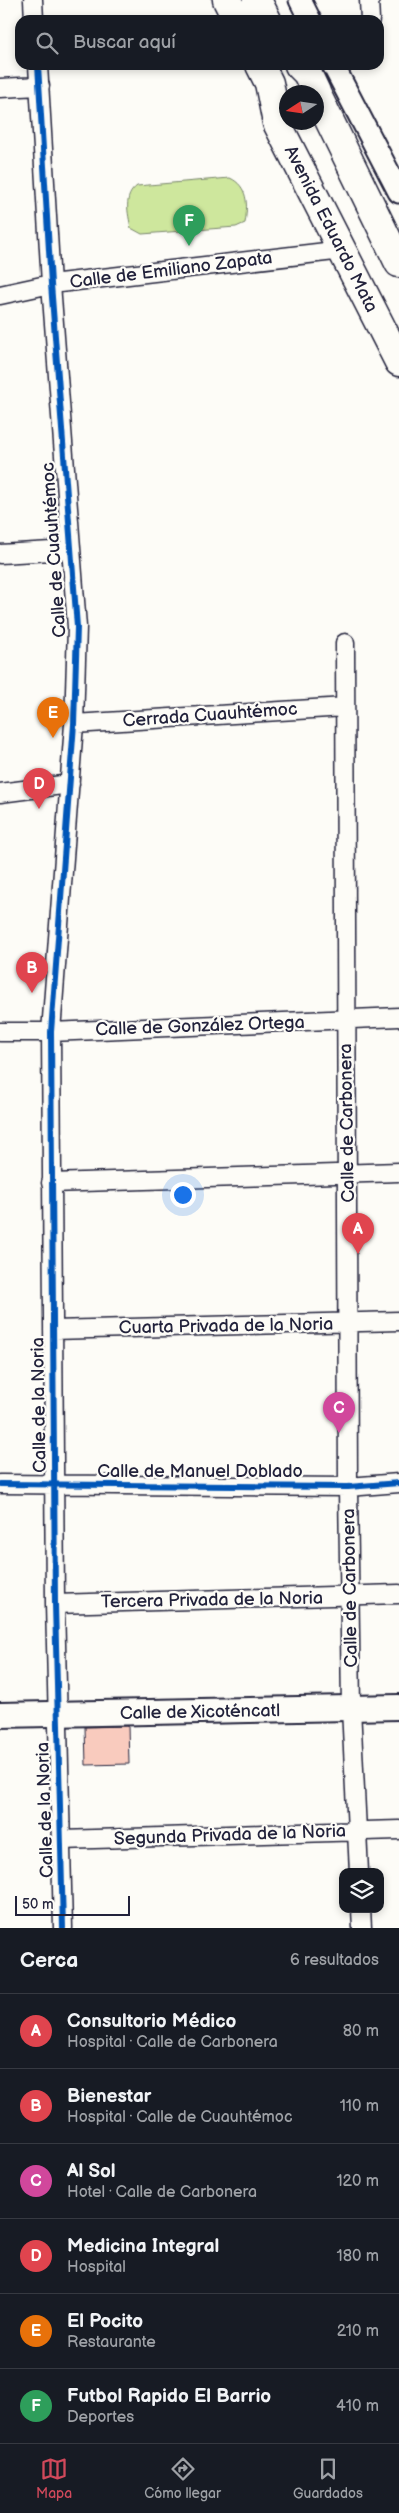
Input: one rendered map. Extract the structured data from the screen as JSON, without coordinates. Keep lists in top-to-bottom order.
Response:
{
  "streets": {
    "main road": ["Avenida Eduardo Mata", "Calle de Xicoténcatl"],
    "street": [
      "Calle de Emiliano Zapata",
      "Calle de Cuauhtémoc",
      "Cerrada Cuauhtémoc",
      "Calle de González Ortega",
      "Calle de Carbonera",
      "Cuarta Privada de la Noria",
      "Calle de la Noria",
      "Calle de Manuel Doblado",
      "Tercera Privada de la Noria",
      "Segunda Privada de la Noria"
    ]
  },
  "crossings": [
    ["Avenida Eduardo Mata", "Calle de Emiliano Zapata"],
    ["Calle de Emiliano Zapata", "Calle de Cuauhtémoc"],
    ["Calle de Cuauhtémoc", "Cerrada Cuauhtémoc"],
    ["Calle de Cuauhtémoc", "Calle de González Ortega"],
    ["Calle de Cuauhtémoc", "Calle de la Noria"],
    ["Cerrada Cuauhtémoc", "Calle de Carbonera"],
    ["Calle de González Ortega", "Calle de Carbonera"],
    ["Calle de González Ortega", "Calle de la Noria"],
    ["Calle de Carbonera", "Cuarta Privada de la Noria"],
    ["Calle de Carbonera", "Calle de Manuel Doblado"],
    ["Calle de Carbonera", "Tercera Privada de la Noria"],
    ["Calle de Carbonera", "Calle de Xicoténcatl"],
    ["Calle de Carbonera", "Segunda Privada de la Noria"],
    ["Cuarta Privada de la Noria", "Calle de la Noria"],
    ["Calle de la Noria", "Calle de Manuel Doblado"],
    ["Calle de la Noria", "Tercera Privada de la Noria"],
    ["Calle de la Noria", "Calle de Xicoténcatl"],
    ["Calle de la Noria", "Segunda Privada de la Noria"]
  ],
  "scale_bar": "50 m",
  "north": "left",
  "page": {
    "search": "Buscar aquí",
    "pins": [
      "F",
      "E",
      "D",
      "B",
      "A",
      "C"
    ],
    "scale": "50 m",
    "heading": ["Cerca", "6 resultados"],
    "list": [
      {
        "mark": "A",
        "name": "Consultorio Médico",
        "note": "Hospital · Calle de Carbonera",
        "value": "80 m"
      },
      {
        "mark": "B",
        "name": "Bienestar",
        "note": "Hospital · Calle de Cuauhtémoc",
        "value": "110 m"
      },
      {
        "mark": "C",
        "name": "Al Sol",
        "note": "Hotel · Calle de Carbonera",
        "value": "120 m"
      },
      {
        "mark": "D",
        "name": "Medicina Integral",
        "note": "Hospital",
        "value": "180 m"
      },
      {
        "mark": "E",
        "name": "El Pocito",
        "note": "Restaurante",
        "value": "210 m"
      },
      {
        "mark": "F",
        "name": "Futbol Rapido El Barrio",
        "note": "Deportes",
        "value": "410 m"
      }
    ],
    "nav": ["Mapa", "Cómo llegar", "Guardados"]
  }
}
